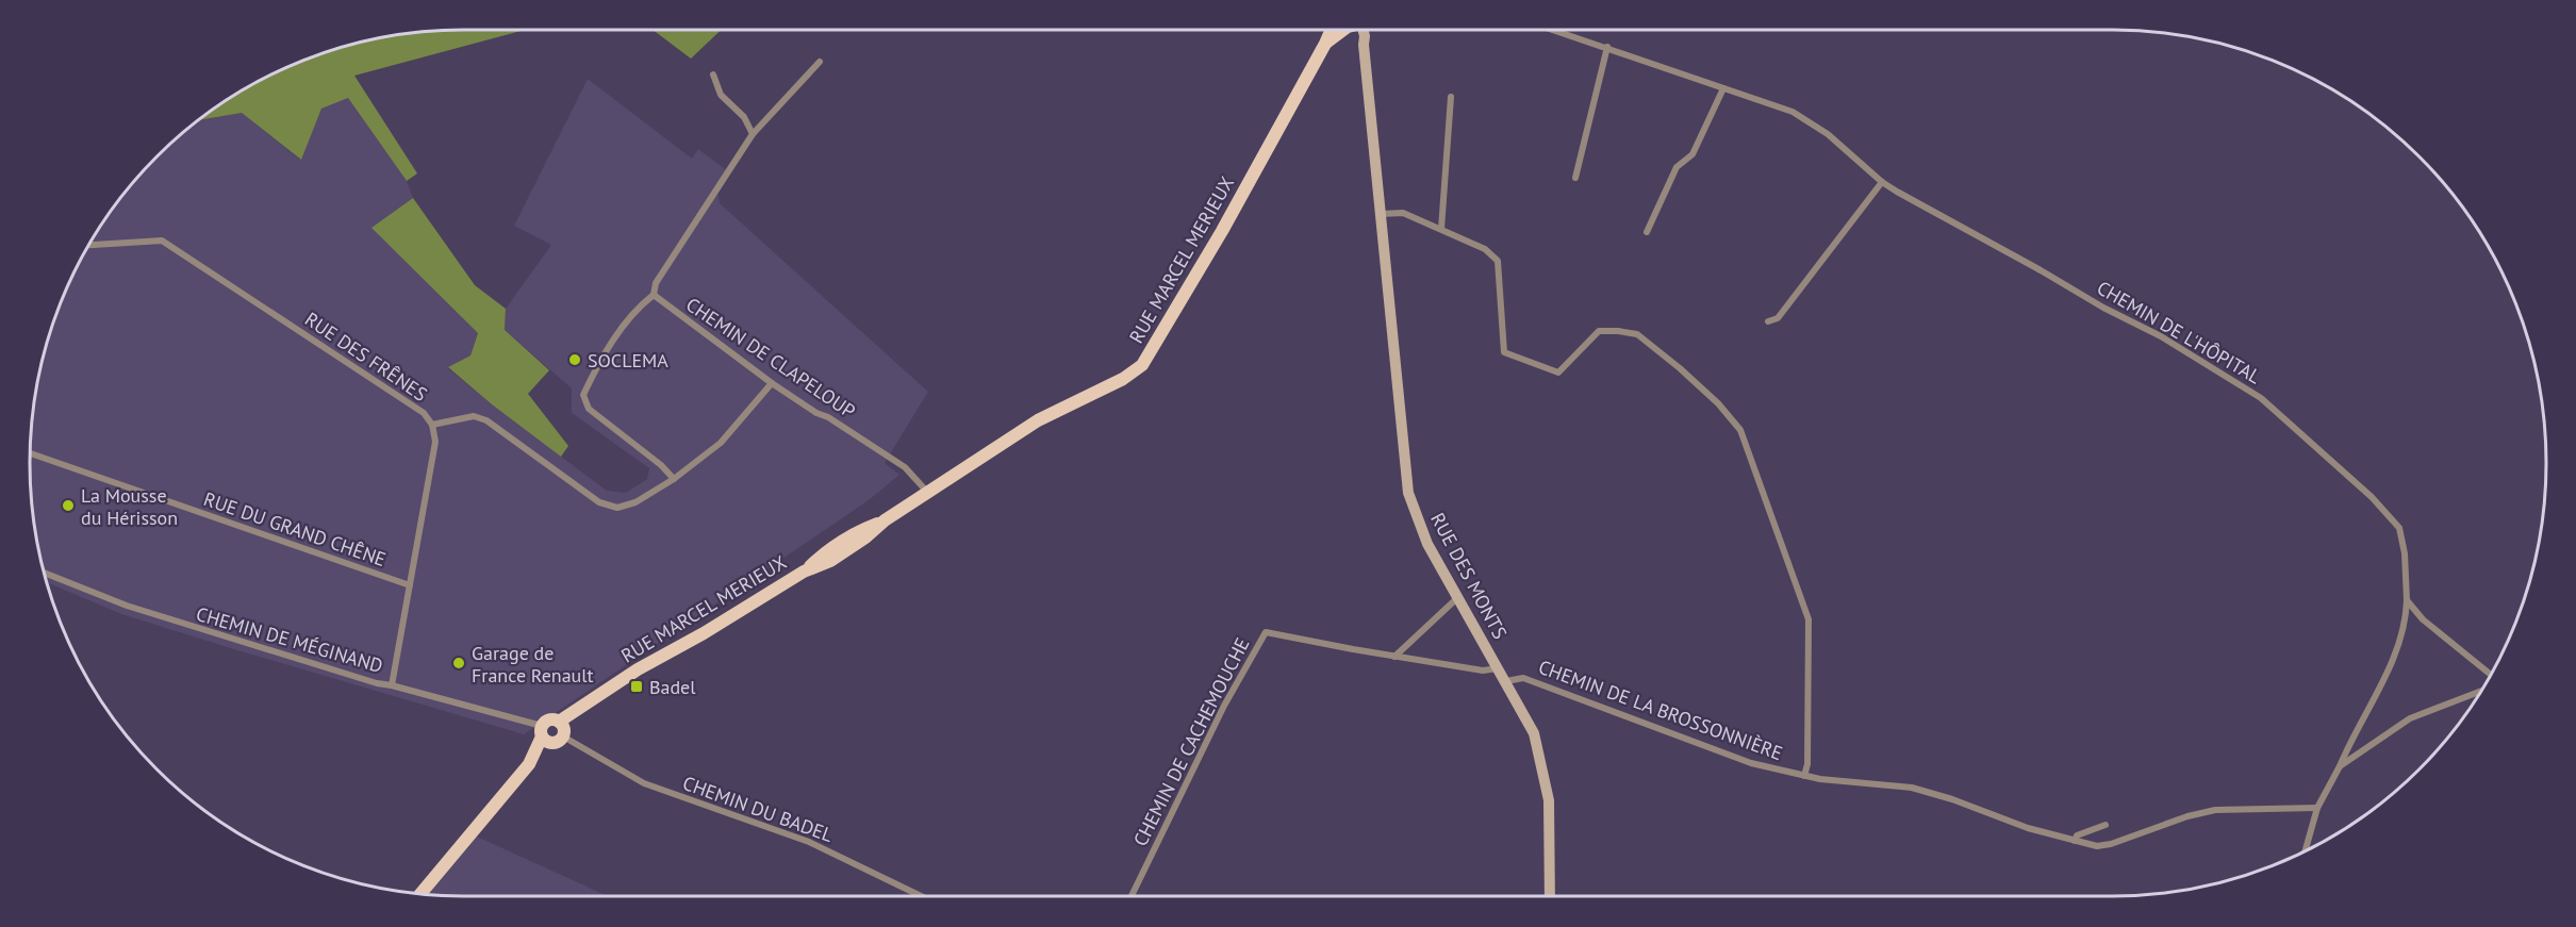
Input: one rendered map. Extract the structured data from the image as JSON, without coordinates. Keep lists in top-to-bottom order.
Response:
{
  "streets": {
    "main road": ["RUE MARCEL MERIEUX"],
    "street": [
      "CHEMIN DE L'HÔPITAL",
      "RUE DES FRÊNES",
      "CHEMIN DE CLAPELOUP",
      "RUE DU GRAND CHÊNE",
      "RUE DES MONTS",
      "CHEMIN DE MÉGINAND",
      "CHEMIN DE LA BROSSONNIÈRE",
      "CHEMIN DE CACHEMOUCHE",
      "CHEMIN DU BADEL"
    ]
  },
  "crossings": [
    ["RUE MARCEL MERIEUX", "CHEMIN DE CLAPELOUP"],
    ["RUE MARCEL MERIEUX", "CHEMIN DE MÉGINAND"],
    ["RUE MARCEL MERIEUX", "CHEMIN DU BADEL"],
    ["CHEMIN DE L'HÔPITAL", "CHEMIN DE LA BROSSONNIÈRE"],
    ["RUE DES FRÊNES", "RUE DU GRAND CHÊNE"],
    ["RUE DES FRÊNES", "CHEMIN DE MÉGINAND"],
    ["RUE DES MONTS", "CHEMIN DE LA BROSSONNIÈRE"],
    ["RUE DES MONTS", "CHEMIN DE CACHEMOUCHE"],
    ["CHEMIN DE MÉGINAND", "CHEMIN DU BADEL"]
  ],
  "places": {
    "other": ["SOCLEMA", "La Mousse du Hérisson", "Garage de France Renault"],
    "transit": ["Badel"]
  }
}
